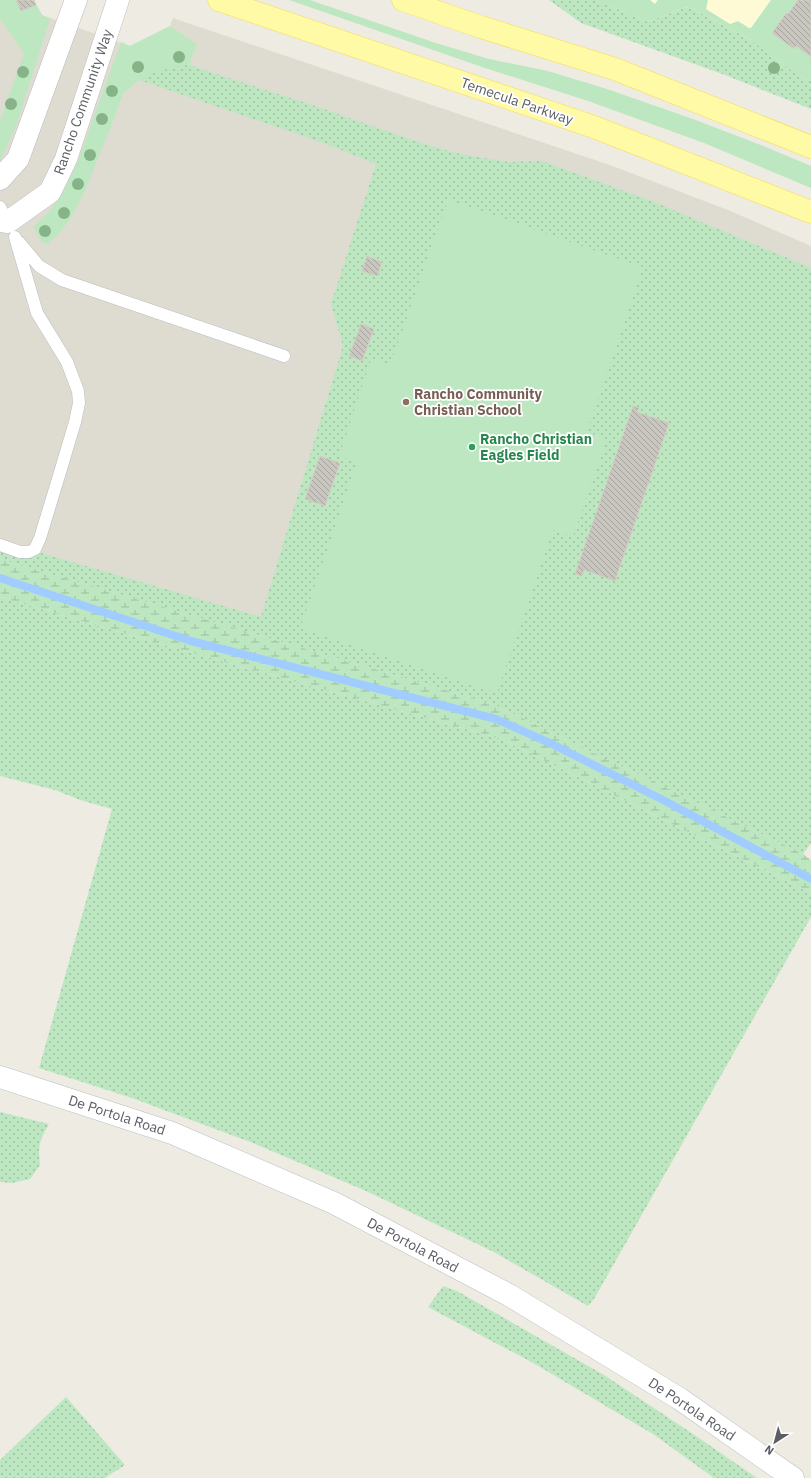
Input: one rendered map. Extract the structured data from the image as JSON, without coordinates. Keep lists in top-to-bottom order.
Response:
{
  "streets": {
    "main road": ["Temecula Parkway", "Rancho Community Way", "De Portola Road"]
  },
  "places": ["Rancho Community Christian School", "Rancho Christian Eagles Field"],
  "north": "bottom left"
}
